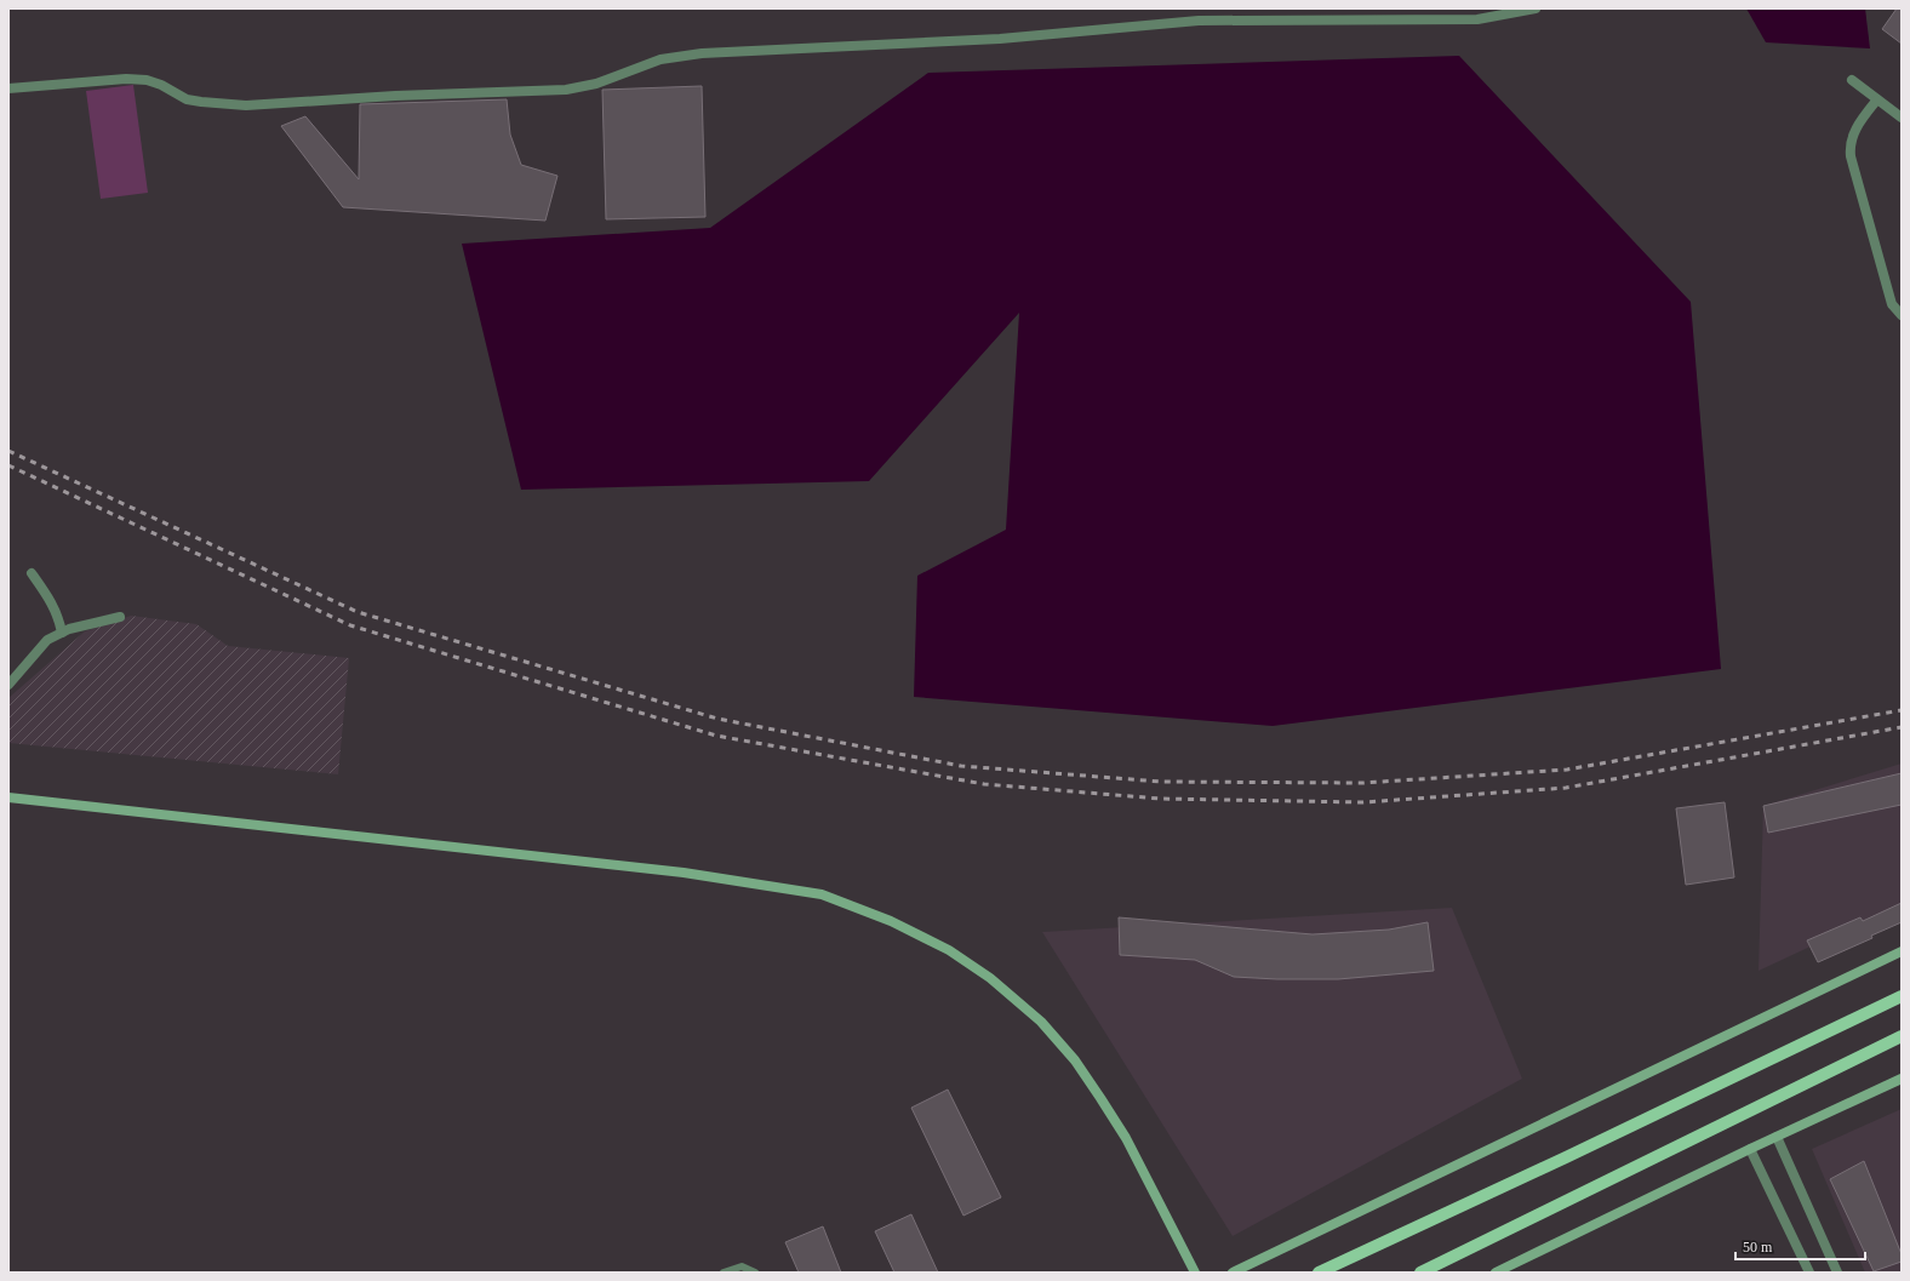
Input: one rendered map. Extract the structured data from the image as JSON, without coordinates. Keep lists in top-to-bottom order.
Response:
{
  "scale_bar": "50 m"
}
